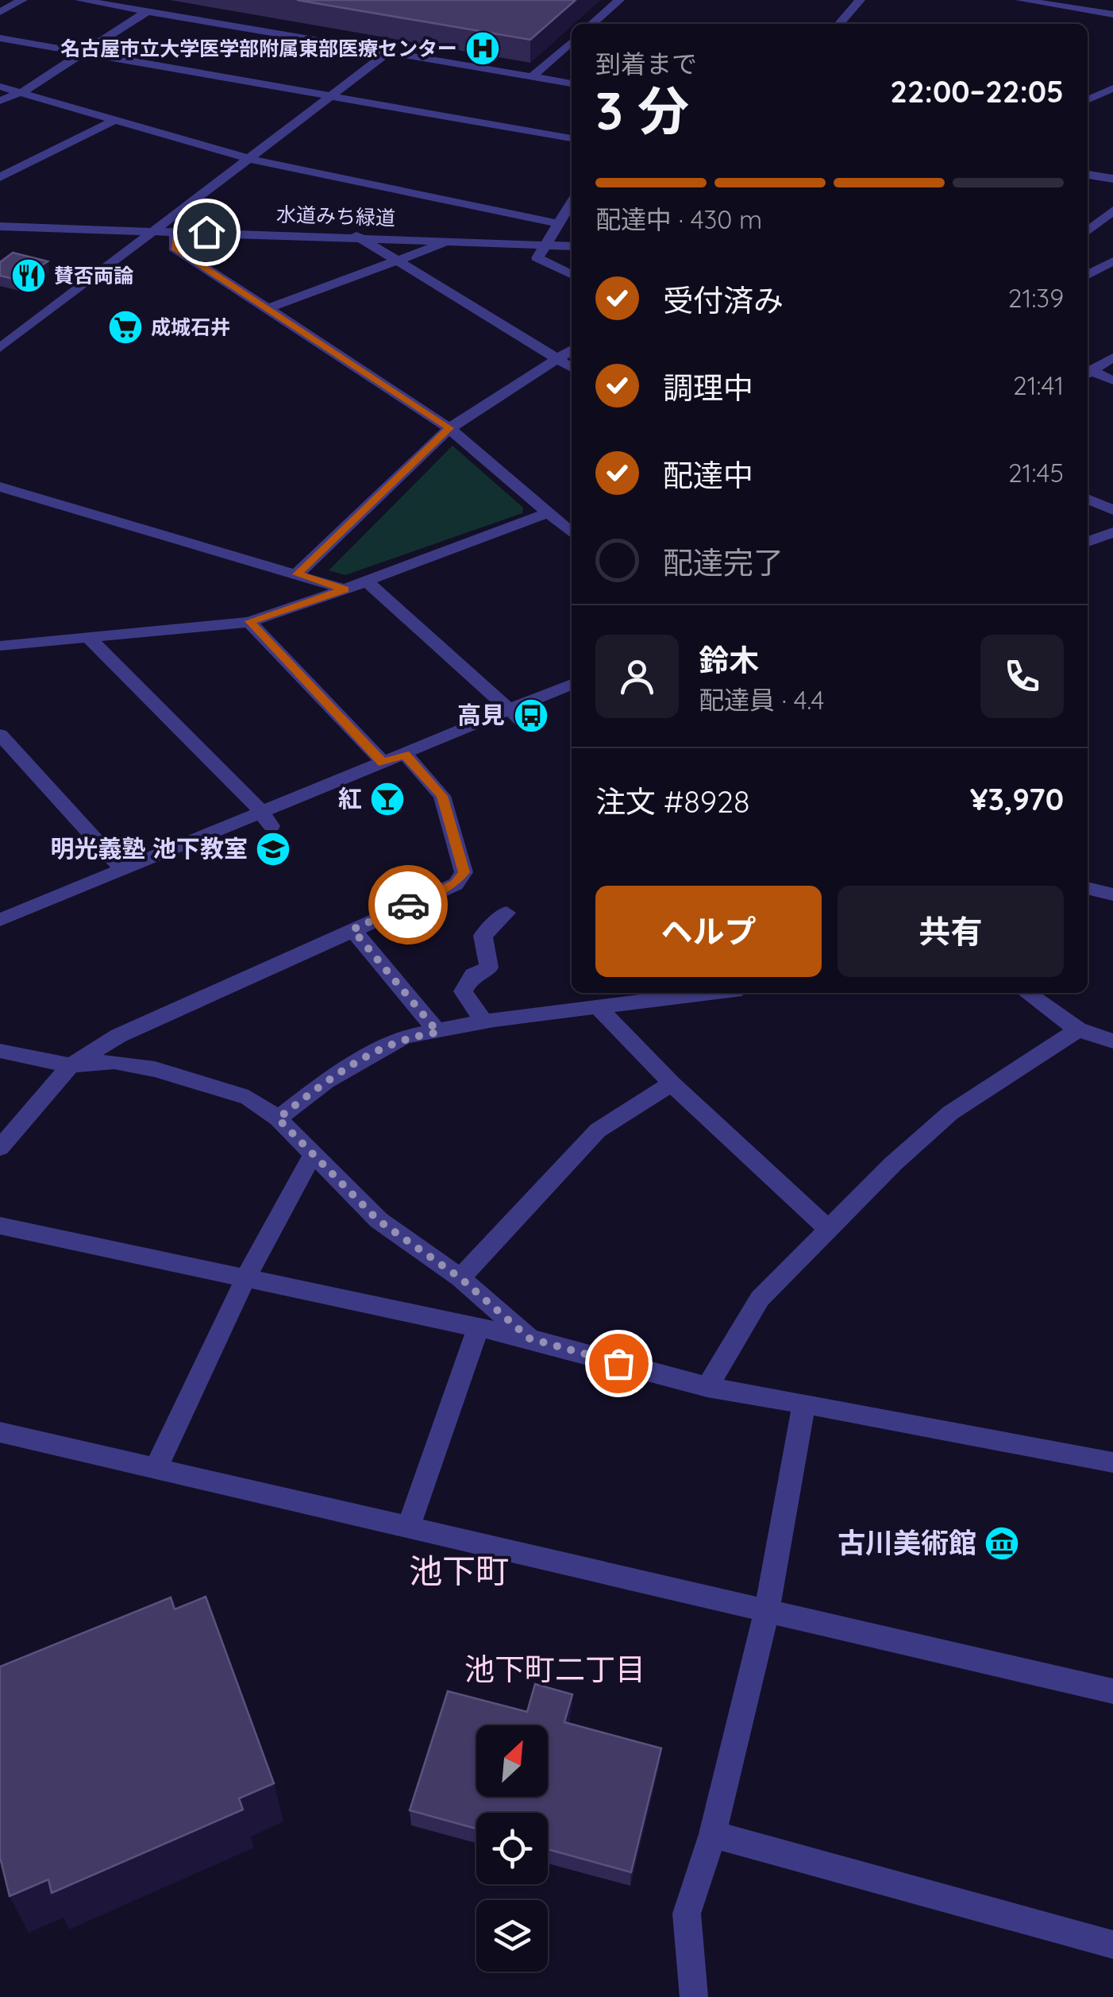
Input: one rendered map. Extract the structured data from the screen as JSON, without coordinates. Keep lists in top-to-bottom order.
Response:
{
  "streets": {
    "street": ["水道みち緑道"]
  },
  "districts": ["池下町", "池下町二丁目"],
  "places": {
    "hospital": ["名古屋市立大学医学部附属東部医療センター"],
    "restaurant": ["賛否両論"],
    "supermarket": ["成城石井"],
    "bus stop": ["高見"],
    "bar": ["紅"],
    "school or university": ["明光義塾 池下教室"],
    "museum": ["古川美術館"]
  },
  "north": "top right",
  "page": {
    "heading": ["3 分", "到着まで", "22:00–22:05"],
    "panel": [
      "鈴木",
      "配達員 · 4.4",
      "注文 #8928",
      "¥3,970"
    ],
    "bar": "配達中 · 430 m",
    "list": [
      ["受付済み", "21:39"],
      ["調理中", "21:41"],
      ["配達中", "21:45"],
      "配達完了"
    ],
    "buttons": ["ヘルプ", "共有"]
  }
}
